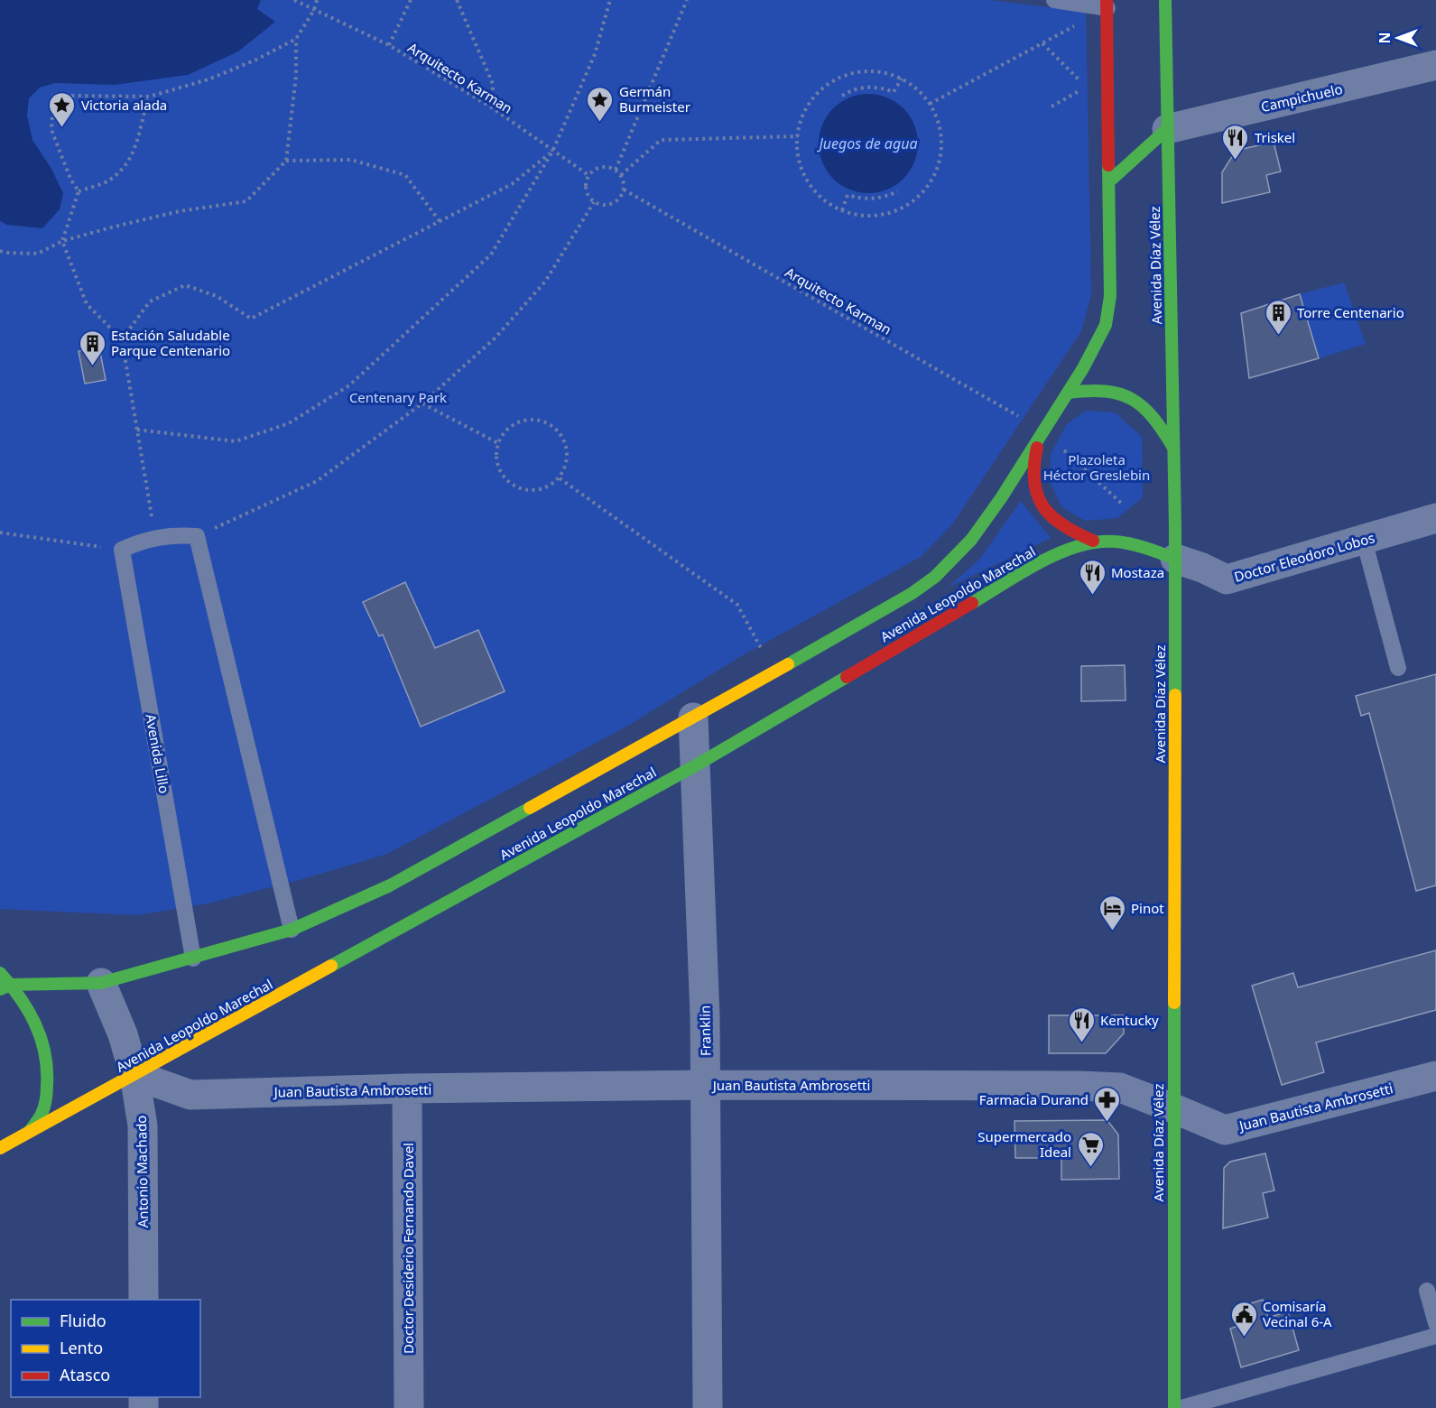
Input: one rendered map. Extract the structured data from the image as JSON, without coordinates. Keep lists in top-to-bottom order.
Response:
{
  "streets": {
    "main road": ["Avenida Díaz Vélez", "Avenida Leopoldo Marechal"],
    "street": [
      "Campichuelo",
      "Doctor Eleodoro Lobos",
      "Franklin",
      "Juan Bautista Ambrosetti",
      "Antonio Machado",
      "Doctor Desiderio Fernando Davel"
    ],
    "lane": ["Avenida Lillo"],
    "path": ["Arquitecto Karman"]
  },
  "crossings": [
    ["Arquitecto Karman", "Avenida Díaz Vélez"],
    ["Arquitecto Karman", "Doctor Eleodoro Lobos"],
    ["Arquitecto Karman", "Avenida Leopoldo Marechal"],
    ["Campichuelo", "Avenida Díaz Vélez"],
    ["Avenida Díaz Vélez", "Doctor Eleodoro Lobos"],
    ["Avenida Díaz Vélez", "Avenida Leopoldo Marechal"],
    ["Avenida Díaz Vélez", "Juan Bautista Ambrosetti"],
    ["Doctor Eleodoro Lobos", "Avenida Leopoldo Marechal"],
    ["Avenida Leopoldo Marechal", "Avenida Lillo"],
    ["Avenida Leopoldo Marechal", "Franklin"],
    ["Avenida Leopoldo Marechal", "Juan Bautista Ambrosetti"],
    ["Avenida Leopoldo Marechal", "Antonio Machado"],
    ["Franklin", "Juan Bautista Ambrosetti"],
    ["Juan Bautista Ambrosetti", "Antonio Machado"],
    ["Juan Bautista Ambrosetti", "Doctor Desiderio Fernando Davel"]
  ],
  "water": ["Juegos de agua"],
  "parks": ["Centenary Park", "Plazoleta Héctor Greslebin"],
  "places": {
    "place": ["Germán Burmeister", "Victoria alada"],
    "restaurant": ["Triskel", "Mostaza", "Kentucky"],
    "building": ["Torre Centenario", "Estación Saludable Parque Centenario"],
    "hotel": ["Pinot"],
    "pharmacy": ["Farmacia Durand"],
    "supermarket": ["Supermercado Ideal"],
    "public building": ["Comisaría Vecinal 6-A"]
  },
  "legend": ["Fluido", "Lento", "Atasco"],
  "north": "left"
}
